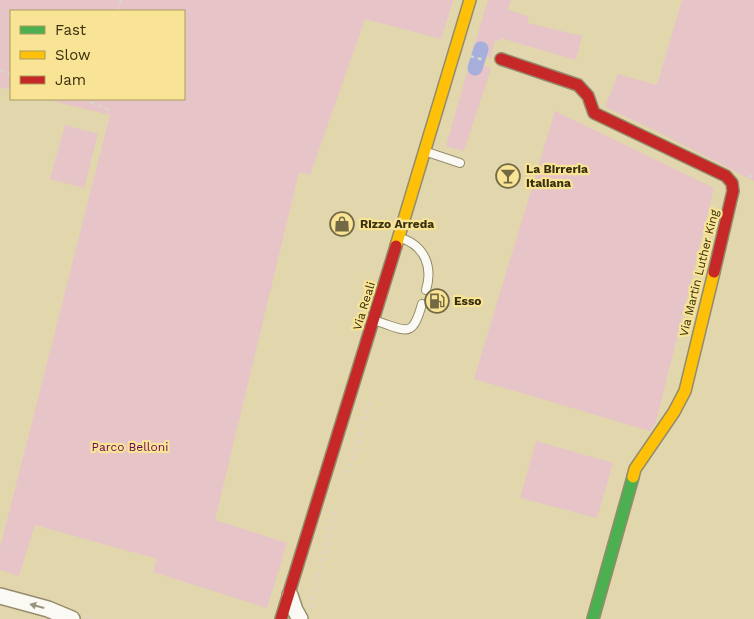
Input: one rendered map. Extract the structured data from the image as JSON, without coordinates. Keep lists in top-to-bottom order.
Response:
{
  "streets": {
    "street": ["Via Martin Luther King", "Via Reali"]
  },
  "parks": ["Parco Belloni"],
  "places": {
    "bar": ["La Birreria Italiana"],
    "shop": ["Rizzo Arreda"],
    "fuel station": ["Esso"]
  },
  "legend": ["Fast", "Slow", "Jam"]
}
